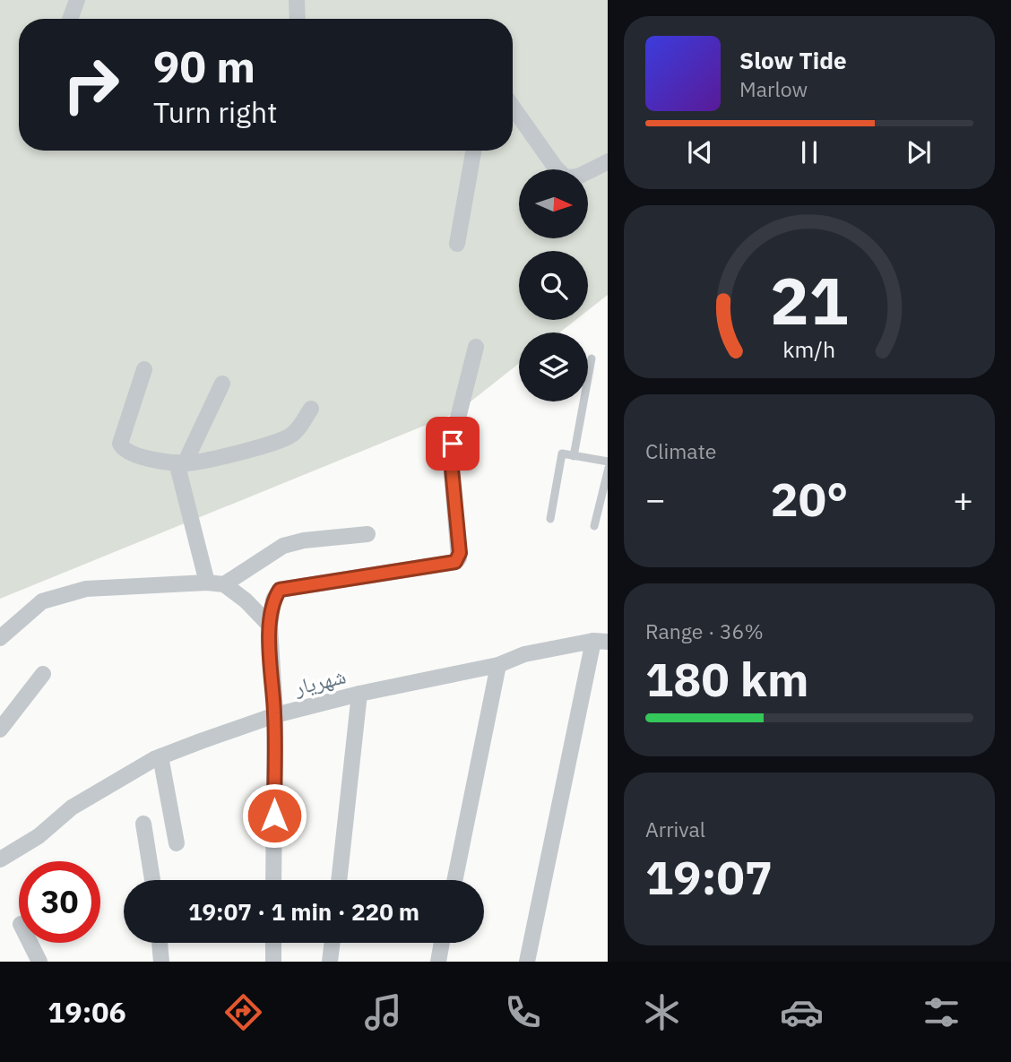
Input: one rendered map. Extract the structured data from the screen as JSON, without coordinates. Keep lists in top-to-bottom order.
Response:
{
  "streets": {
    "street": ["شهریار"]
  },
  "north": "right",
  "page": {
    "turn": ["90 m", "Turn right"],
    "song": ["Slow Tide", "Marlow"],
    "tile": [
      "Climate",
      ["Range · 36%", "180 km"],
      ["Arrival", "19:07"]
    ],
    "heat": ["−", "20°", "+"],
    "limit": "30",
    "trip": "19:07 · 1 min · 220 m",
    "tabs": "19:06",
    "gauge": ["21", "km/h"]
  }
}
